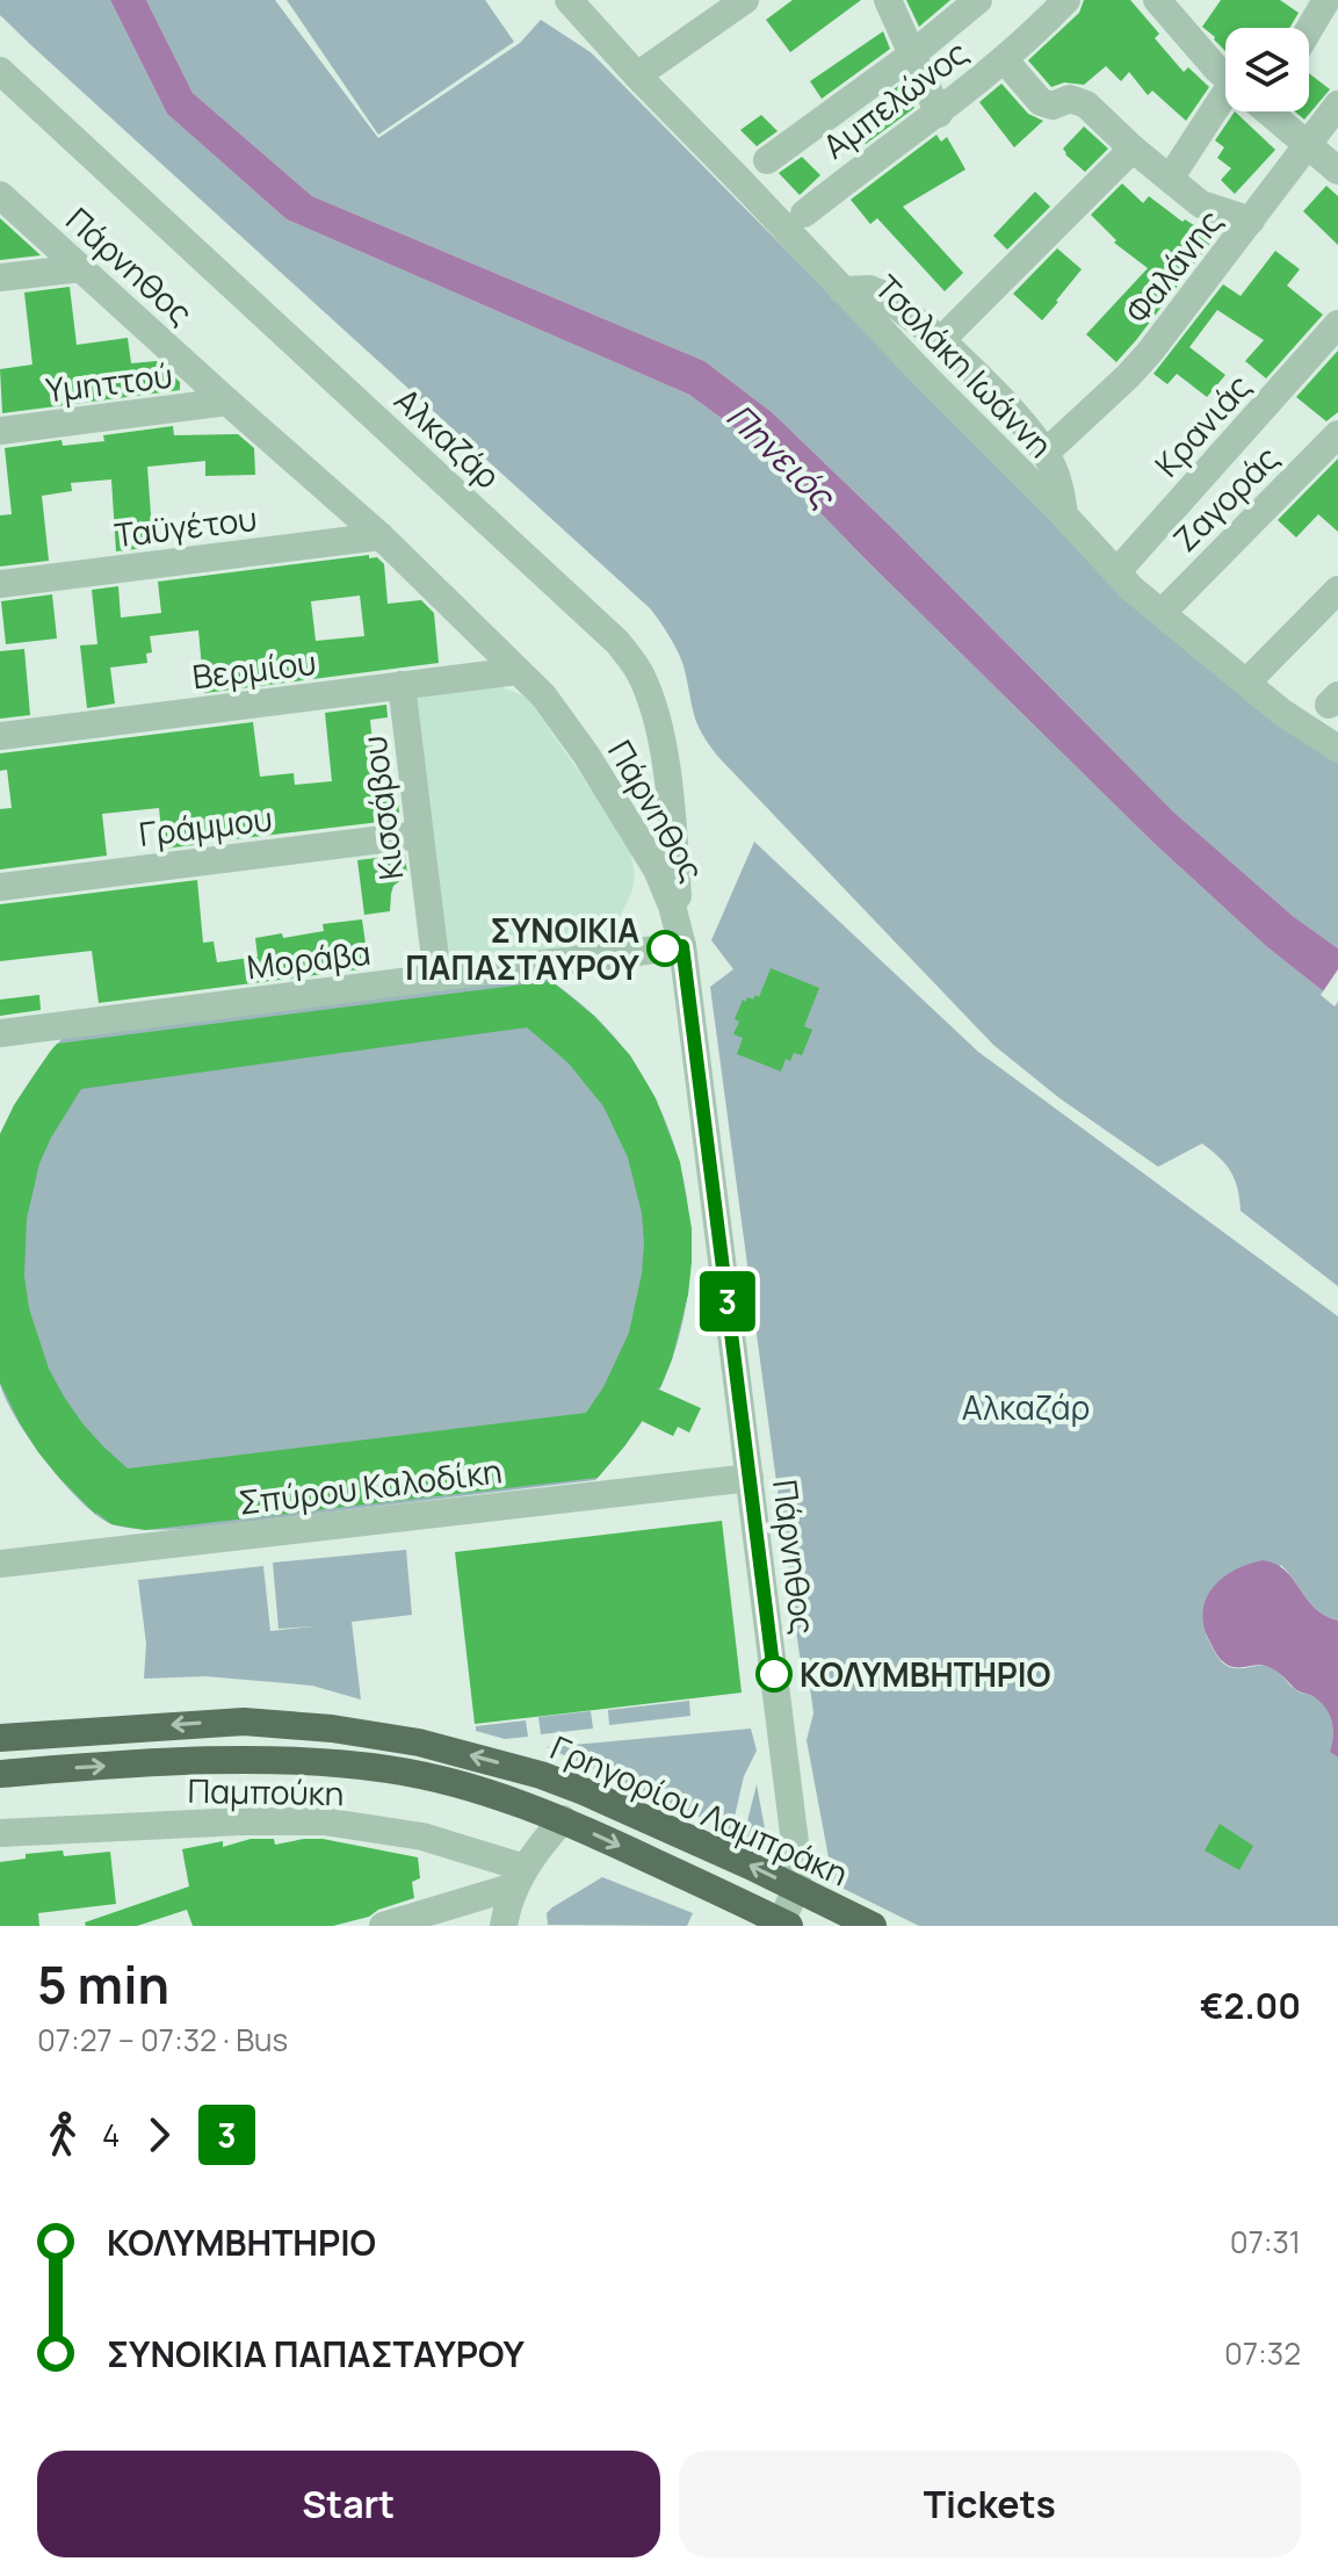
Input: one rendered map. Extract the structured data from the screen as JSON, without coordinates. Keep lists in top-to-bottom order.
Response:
{
  "streets": {
    "main road": ["Γρηγορίου Λαμπράκη"],
    "street": [
      "Αμπελώνος",
      "Πάρνηθος",
      "Φαλάνης",
      "Τσολάκη Ιωάννη",
      "Υμηττού",
      "Κρανιάς",
      "Αλκαζάρ",
      "Ζαγοράς",
      "Ταϋγέτου",
      "Βερμίου",
      "Κισσάβου",
      "Γράμμου",
      "Μοράβα",
      "Σπύρου Καλοδίκη",
      "Παμπούκη"
    ]
  },
  "crossings": [
    ["Πάρνηθος", "Υμηττού"],
    ["Πάρνηθος", "Αλκαζάρ"],
    ["Πάρνηθος", "Ταϋγέτου"],
    ["Πάρνηθος", "Βερμίου"],
    ["Πάρνηθος", "Μοράβα"],
    ["Πάρνηθος", "Σπύρου Καλοδίκη"],
    ["Πάρνηθος", "Γρηγορίου Λαμπράκη"],
    ["Τσολάκη Ιωάννη", "Κρανιάς"],
    ["Τσολάκη Ιωάννη", "Ζαγοράς"],
    ["Αλκαζάρ", "Μοράβα"],
    ["Βερμίου", "Κισσάβου"],
    ["Κισσάβου", "Γράμμου"],
    ["Κισσάβου", "Μοράβα"]
  ],
  "water": ["Πηνειός"],
  "parks": ["Αλκαζάρ"],
  "places": ["ΣΥΝΟΙΚΙΑ ΠΑΠΑΣΤΑΥΡΟΥ", "ΚΟΛΥΜΒΗΤΗΡΙΟ"],
  "lines": ["bus line 3"],
  "page": {
    "on_map": "3",
    "heading": ["5 min", "07:27 – 07:32 · Bus", "€2.00"],
    "legs": ["4", "3"],
    "list": [
      {
        "name": "ΚΟΛΥΜΒΗΤΗΡΙΟ",
        "value": "07:31"
      },
      {
        "name": "ΣΥΝΟΙΚΙΑ ΠΑΠΑΣΤΑΥΡΟΥ",
        "value": "07:32"
      }
    ],
    "buttons": ["Start", "Tickets"]
  }
}
